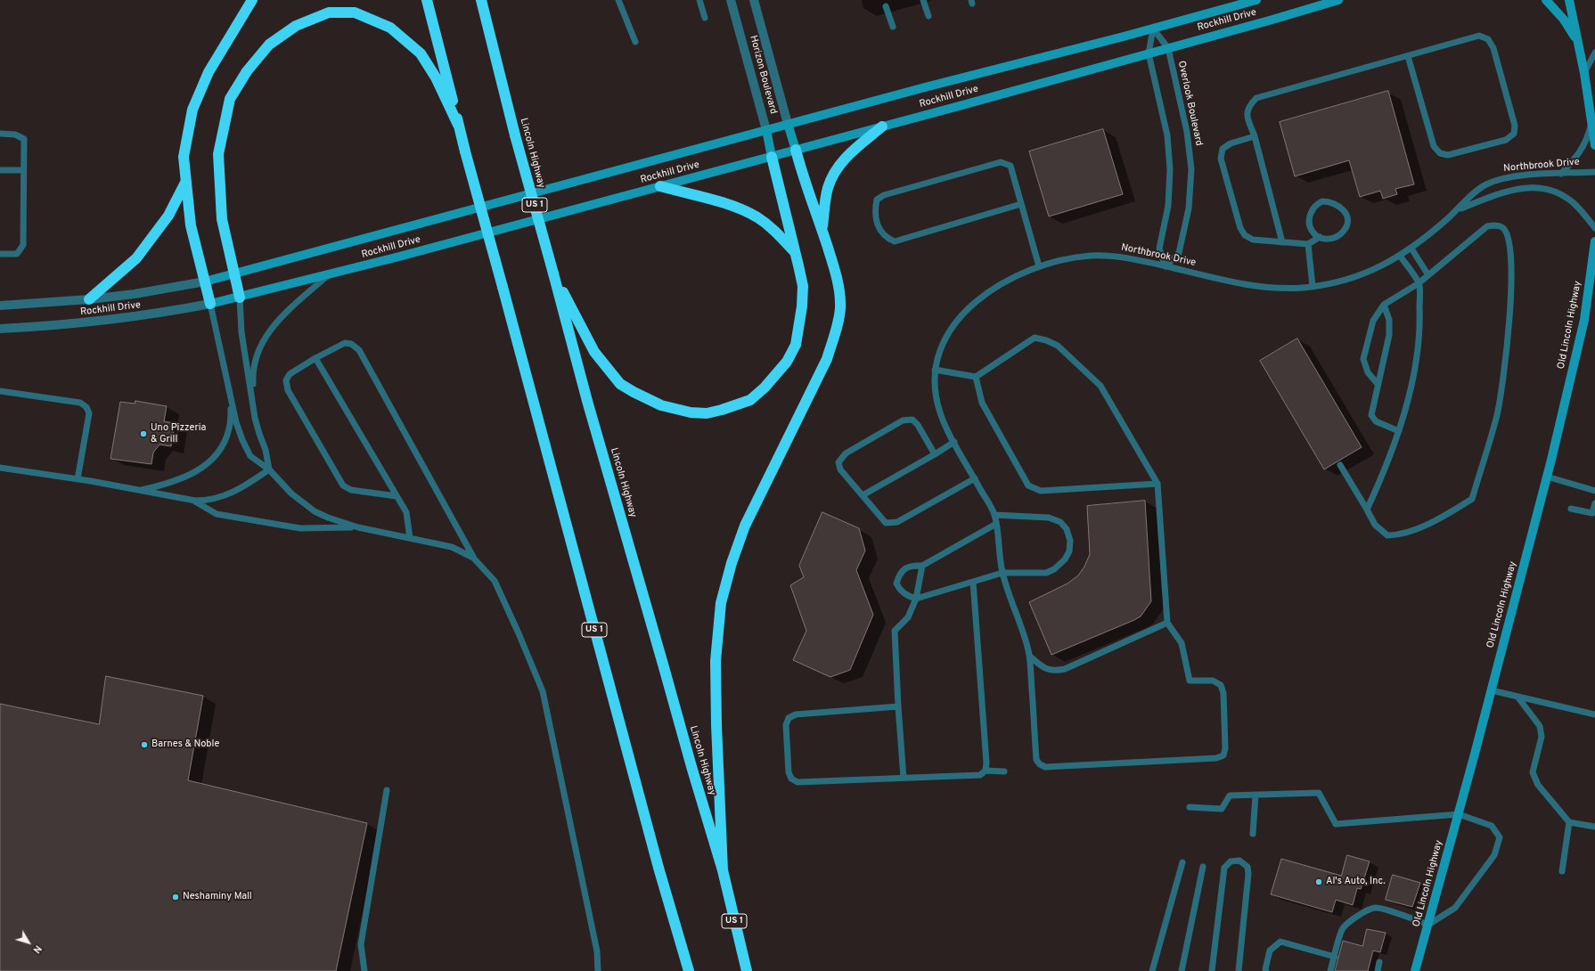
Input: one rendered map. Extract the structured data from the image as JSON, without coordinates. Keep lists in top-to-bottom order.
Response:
{
  "streets": {
    "highway": ["Lincoln Highway", "US 1"],
    "main road": ["Rockhill Drive", "Horizon Boulevard", "Old Lincoln Highway"],
    "lane": ["Overlook Boulevard", "Northbrook Drive"]
  },
  "crossings": [
    ["Rockhill Drive", "Horizon Boulevard"],
    ["Rockhill Drive", "Overlook Boulevard"],
    ["Overlook Boulevard", "Northbrook Drive"]
  ],
  "places": [
    "Uno Pizzeria & Grill",
    "Barnes & Noble",
    "Al's Auto, Inc.",
    "Neshaminy Mall"
  ],
  "north": "bottom right"
}
